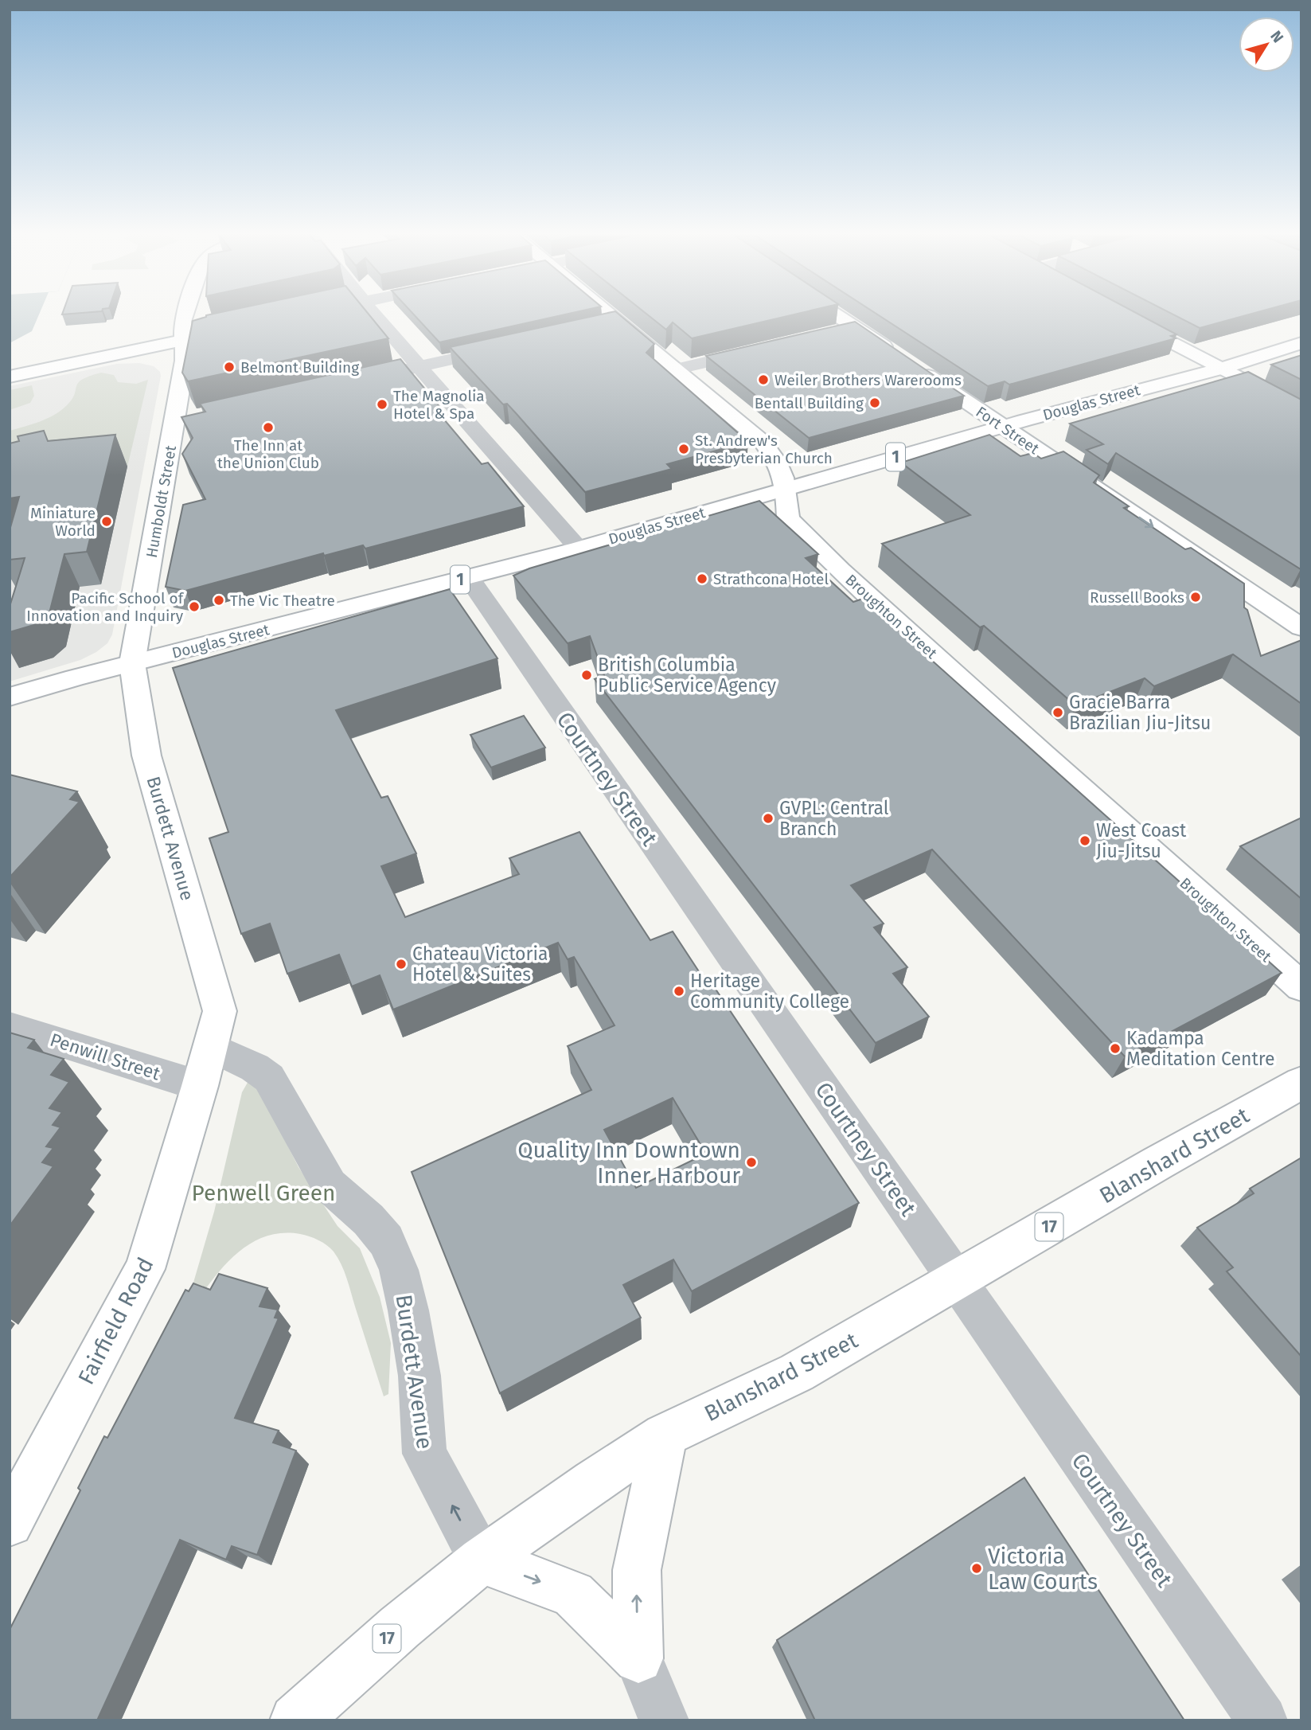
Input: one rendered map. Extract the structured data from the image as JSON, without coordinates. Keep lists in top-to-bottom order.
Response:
{
  "streets": {
    "main road": [
      "Douglas Street",
      "Fort Street",
      "1",
      "Humboldt Street",
      "Broughton Street",
      "Burdett Avenue",
      "Blanshard Street",
      "17",
      "Fairfield Road"
    ],
    "street": ["Courtney Street", "Penwill Street"]
  },
  "crossings": [
    ["Douglas Street", "Fort Street"],
    ["Douglas Street", "Humboldt Street"],
    ["Douglas Street", "Broughton Street"],
    ["Douglas Street", "Courtney Street"],
    ["Douglas Street", "Burdett Avenue"],
    ["Humboldt Street", "Burdett Avenue"],
    ["Courtney Street", "Blanshard Street"],
    ["Burdett Avenue", "Blanshard Street"],
    ["Burdett Avenue", "Fairfield Road"],
    ["Penwill Street", "Fairfield Road"]
  ],
  "one_way": ["Burdett Avenue"],
  "parks": ["Penwell Green"],
  "places": [
    "Belmont Building",
    "Weiler Brothers Warerooms",
    "Bentall Building",
    "The Magnolia Hotel & Spa",
    "The Inn at the Union Club",
    "St. Andrew's Presbyterian Church",
    "Miniature World",
    "Strathcona Hotel",
    "Russell Books",
    "The Vic Theatre",
    "Pacific School of Innovation and Inquiry",
    "British Columbia Public Service Agency",
    "Gracie Barra Brazilian Jiu-Jitsu",
    "GVPL: Central Branch",
    "West Coast Jiu-Jitsu",
    "Chateau Victoria Hotel & Suites",
    "Heritage Community College",
    "Kadampa Meditation Centre",
    "Quality Inn Downtown Inner Harbour",
    "Victoria Law Courts"
  ],
  "north": "top right"
}
